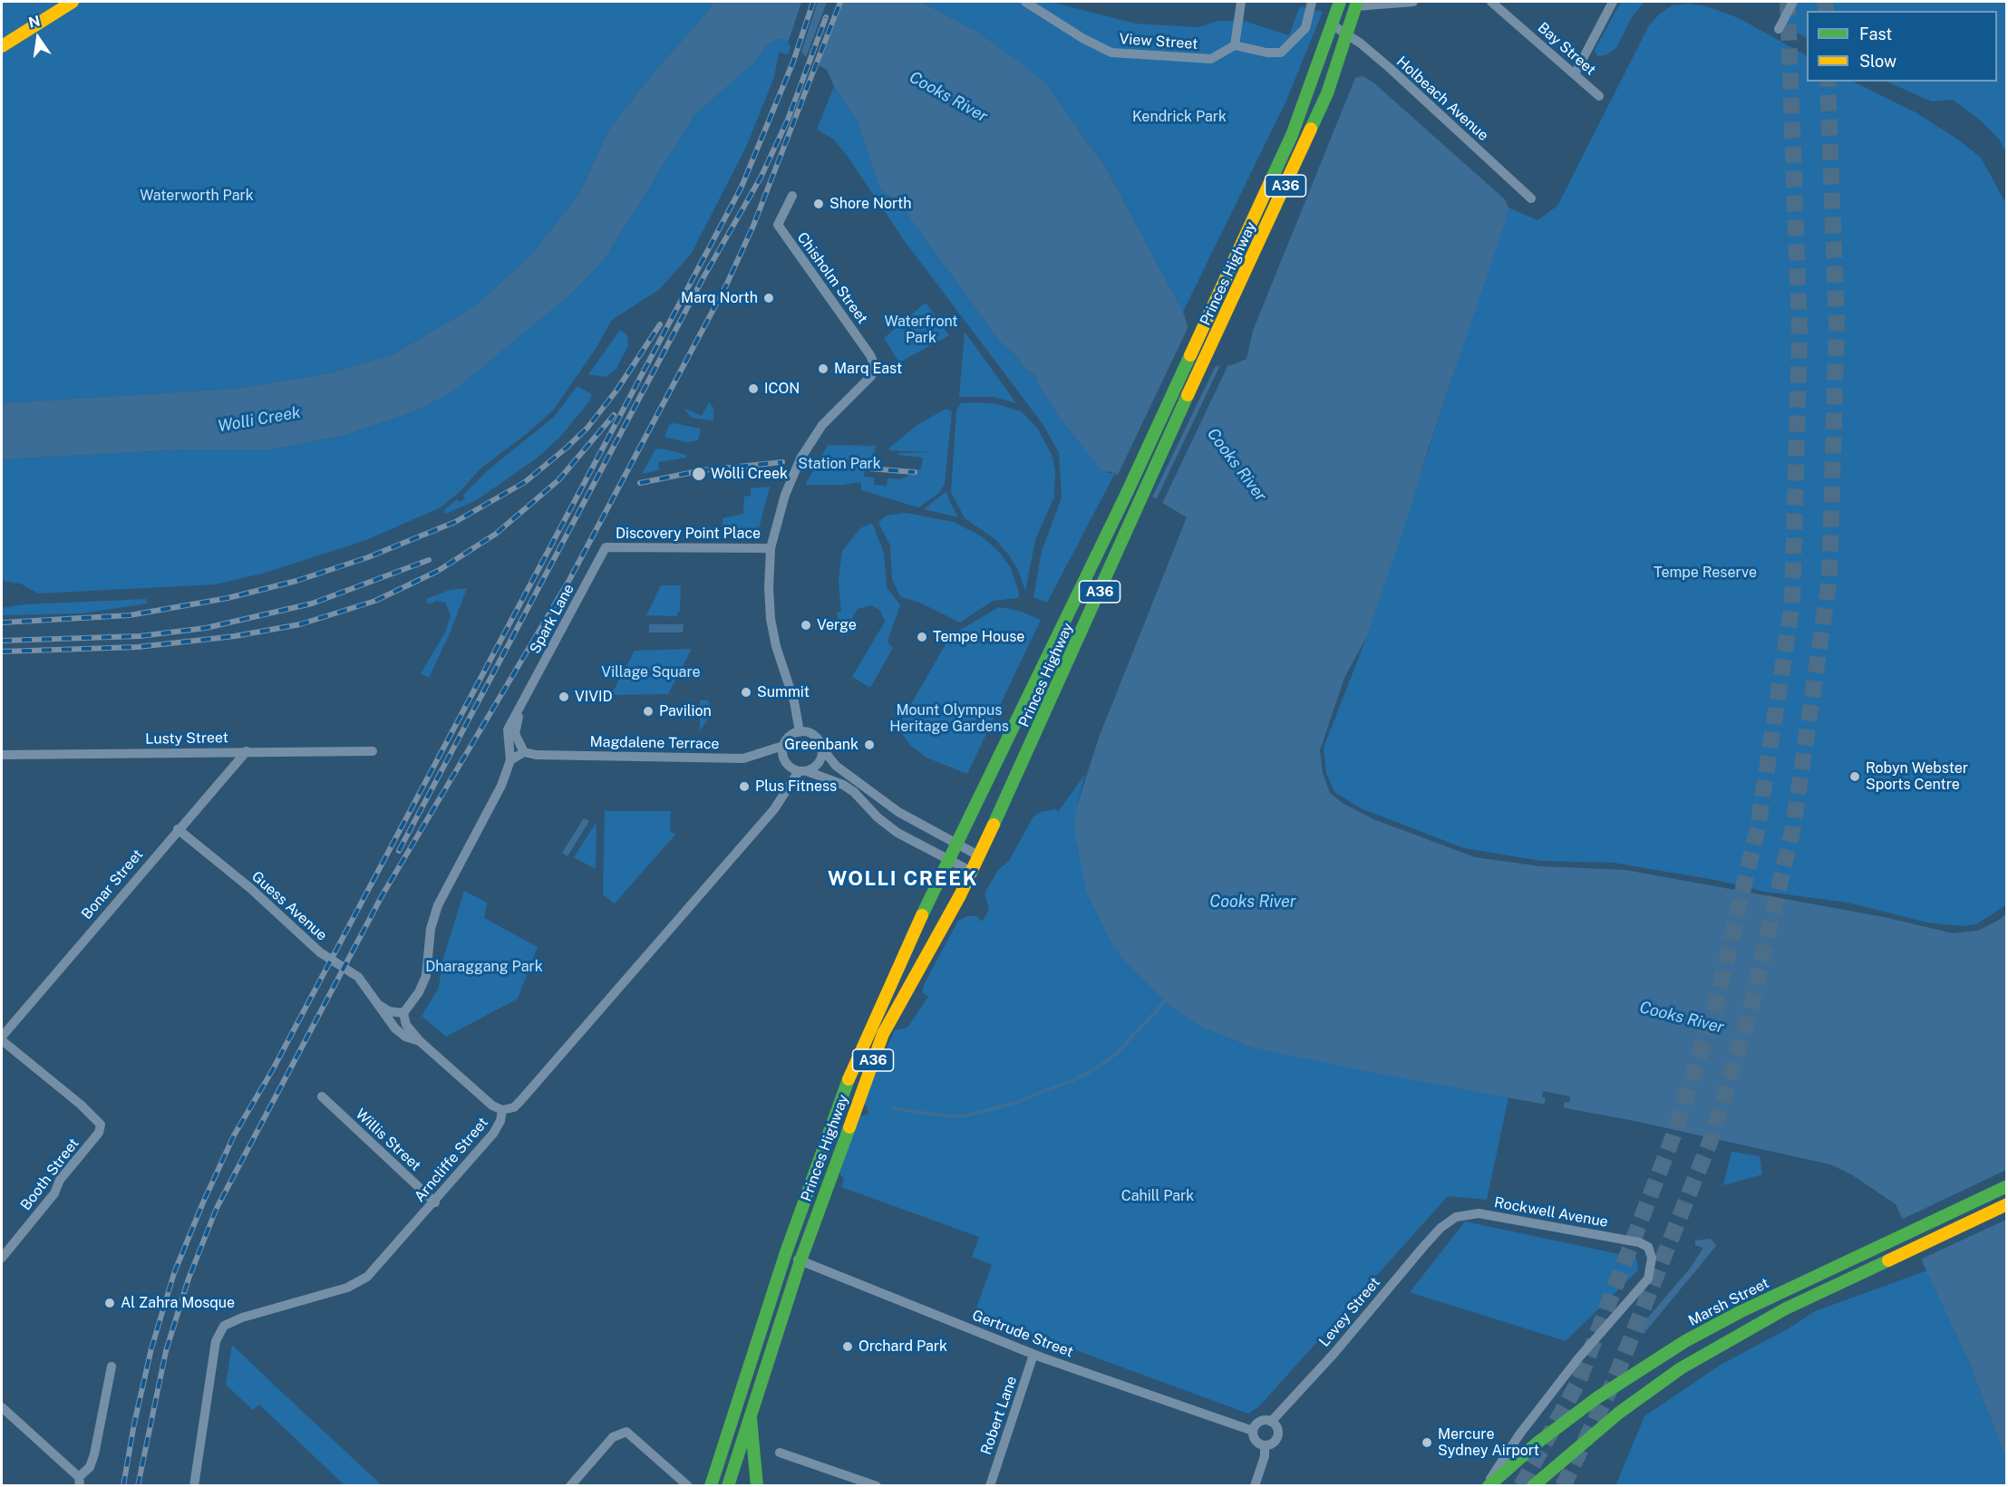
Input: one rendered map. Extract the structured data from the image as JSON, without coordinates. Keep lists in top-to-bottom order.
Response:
{
  "streets": {
    "main road": ["A36", "Princes Highway", "Marsh Street"],
    "street": [
      "View Street",
      "Bay Street",
      "Holbeach Avenue",
      "Chisholm Street",
      "Discovery Point Place",
      "Spark Lane",
      "Lusty Street",
      "Magdalene Terrace",
      "Bonar Street",
      "Guess Avenue",
      "Willis Street",
      "Arncliffe Street",
      "Booth Street",
      "Rockwell Avenue",
      "Levey Street",
      "Gertrude Street",
      "Robert Lane"
    ]
  },
  "crossings": [
    ["Holbeach Avenue", "Princes Highway"],
    ["Princes Highway", "Gertrude Street"],
    ["Chisholm Street", "Discovery Point Place"],
    ["Discovery Point Place", "Spark Lane"],
    ["Spark Lane", "Magdalene Terrace"],
    ["Lusty Street", "Bonar Street"],
    ["Magdalene Terrace", "Arncliffe Street"],
    ["Bonar Street", "Guess Avenue"],
    ["Bonar Street", "Booth Street"],
    ["Guess Avenue", "Arncliffe Street"],
    ["Willis Street", "Arncliffe Street"],
    ["Rockwell Avenue", "Marsh Street"],
    ["Rockwell Avenue", "Levey Street"],
    ["Levey Street", "Gertrude Street"],
    ["Gertrude Street", "Robert Lane"]
  ],
  "districts": ["WOLLI CREEK"],
  "water": ["Cooks River", "Wolli Creek"],
  "parks": [
    "Kendrick Park",
    "Waterworth Park",
    "Waterfront Park",
    "Station Park",
    "Tempe Reserve",
    "Village Square",
    "Mount Olympus Heritage Gardens",
    "Dharaggang Park",
    "Cahill Park"
  ],
  "places": [
    "Shore North",
    "Marq North",
    "Marq East",
    "ICON",
    "Wolli Creek",
    "Verge",
    "Tempe House",
    "Summit",
    "VIVID",
    "Pavilion",
    "Greenbank",
    "Robyn Webster Sports Centre",
    "Plus Fitness",
    "Al Zahra Mosque",
    "Orchard Park",
    "Mercure Sydney Airport"
  ],
  "legend": ["Fast", "Slow"],
  "north": "top"
}
